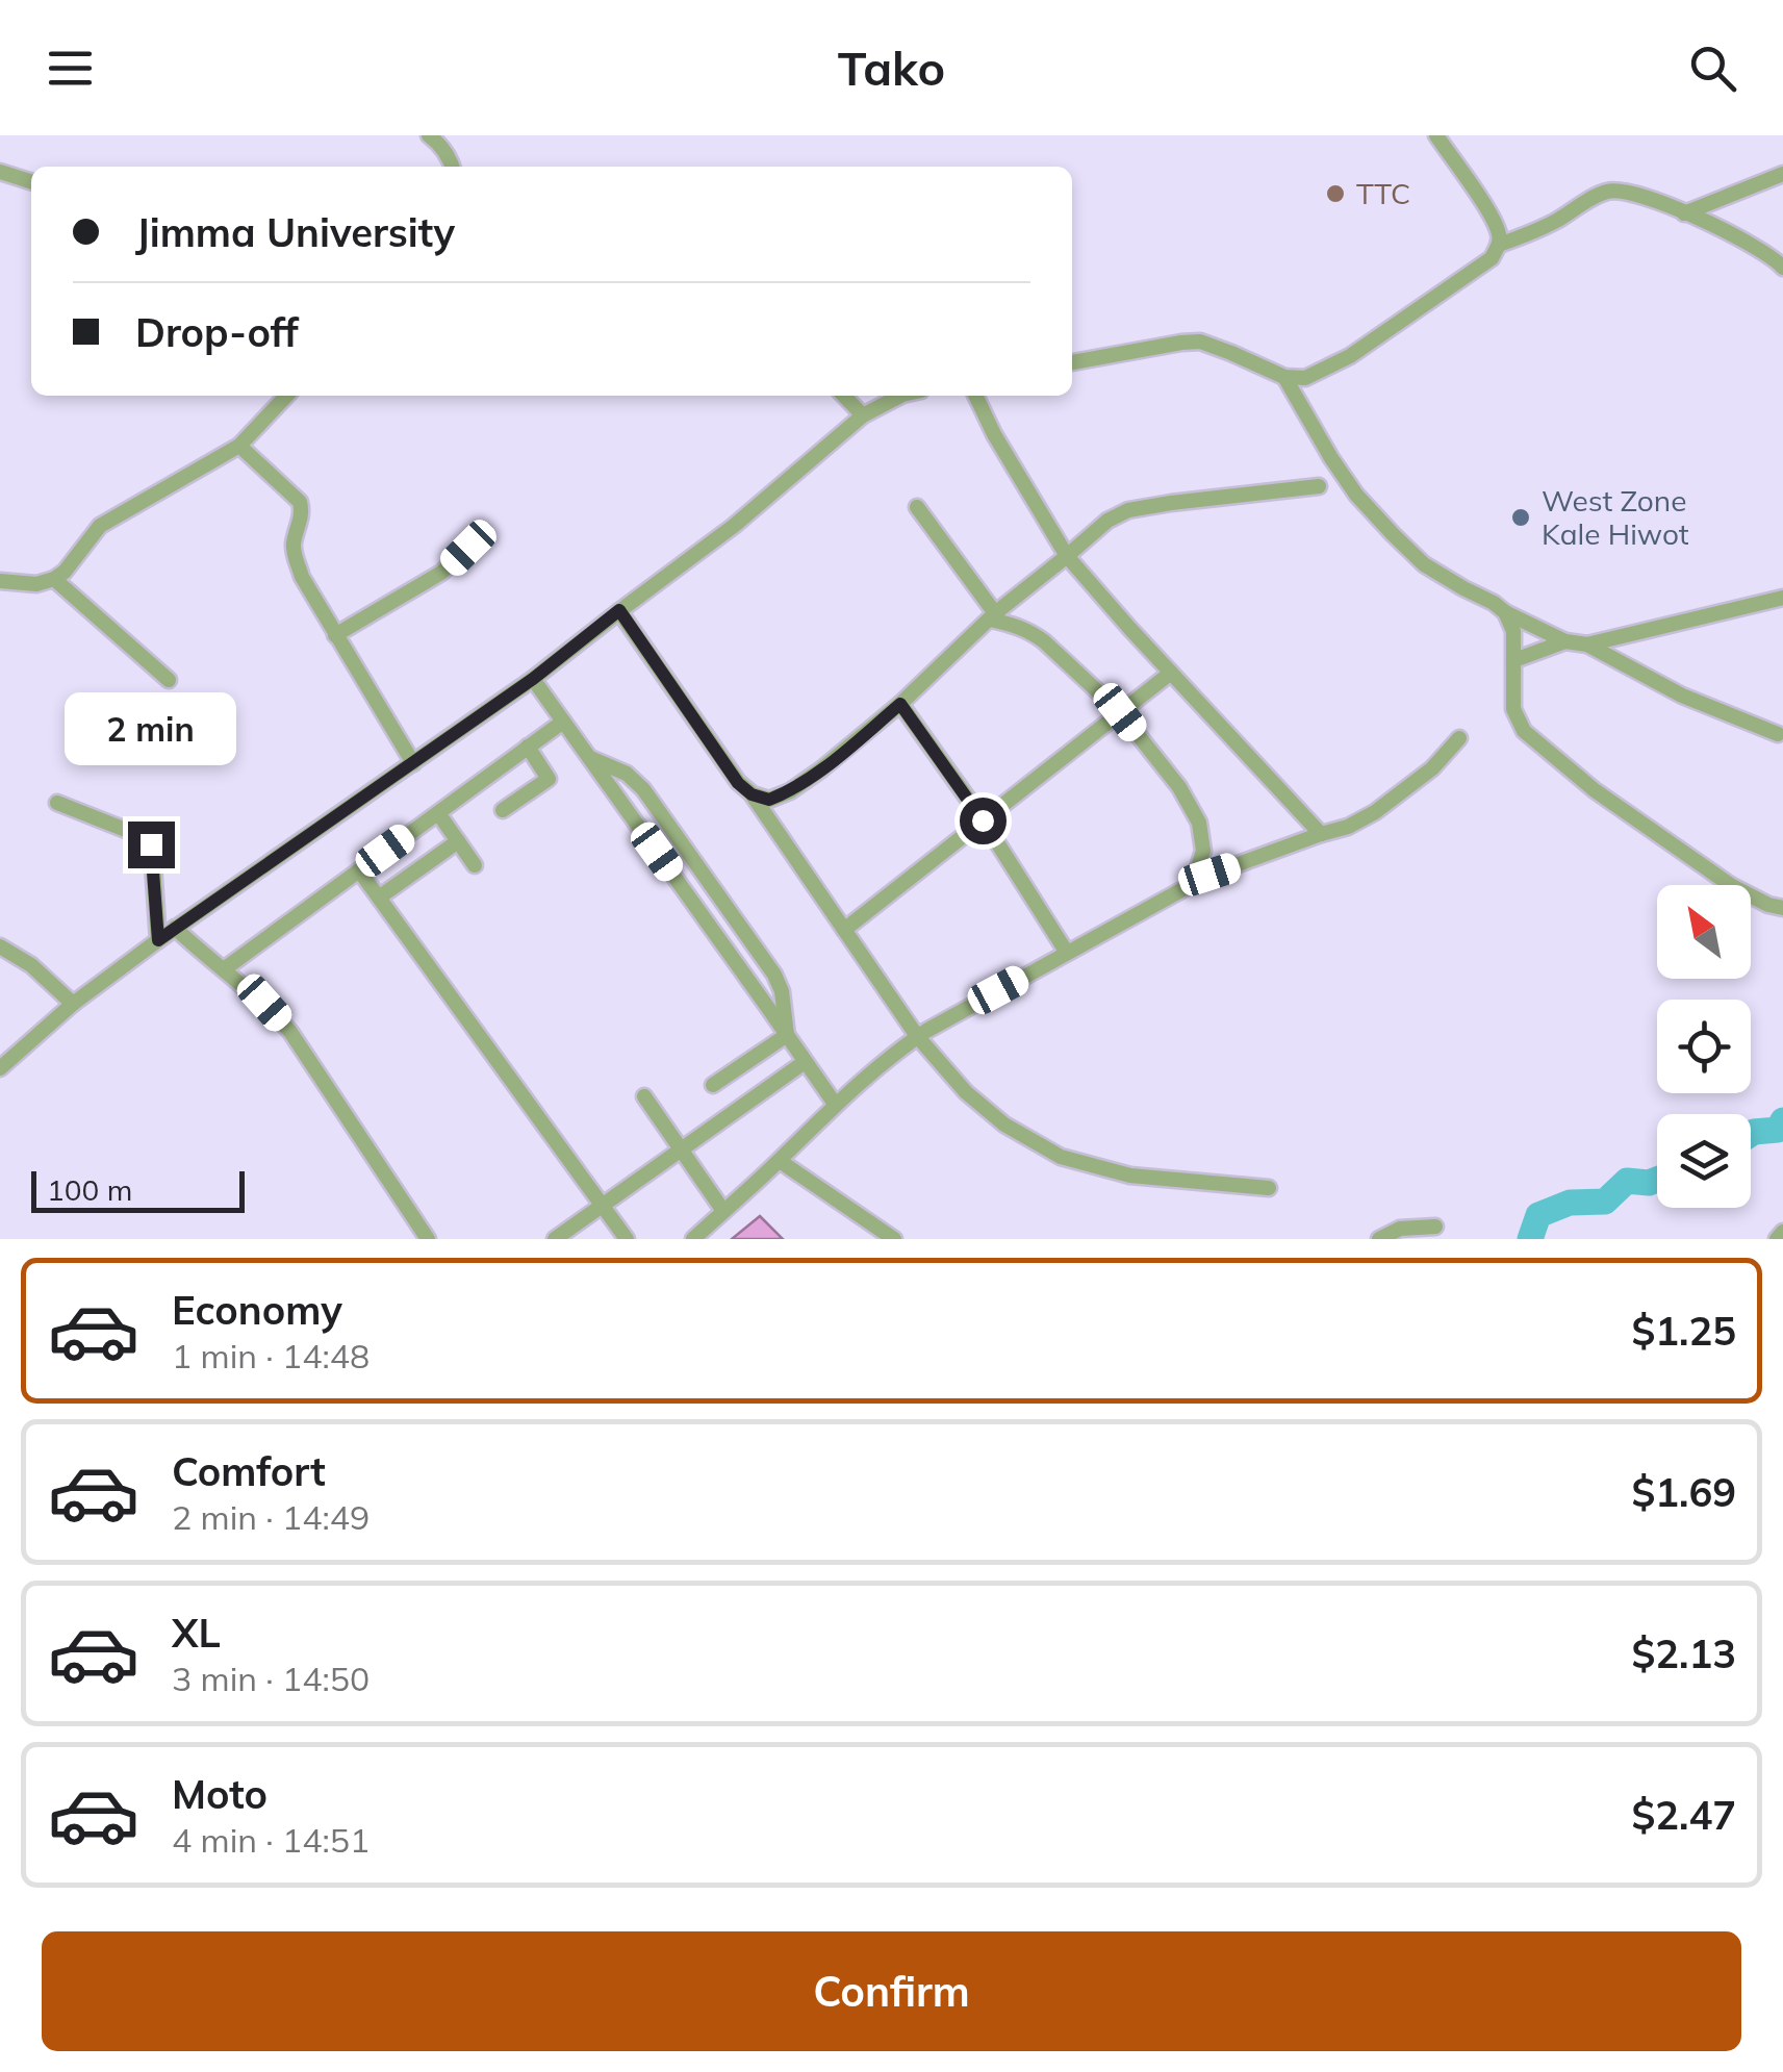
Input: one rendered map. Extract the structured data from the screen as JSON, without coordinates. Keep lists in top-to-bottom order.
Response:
{
  "places": ["TTC", "West Zone Kale Hiwot"],
  "scale_bar": "100 m",
  "north": "top left",
  "page": {
    "header": "Tako",
    "banner": ["Jimma University", "Drop-off"],
    "bubble": "2 min",
    "scale": "100 m",
    "list": [
      {
        "name": "Economy",
        "note": "1 min · 14:48",
        "value": "$1.25"
      },
      {
        "name": "Comfort",
        "note": "2 min · 14:49",
        "value": "$1.69"
      },
      {
        "name": "XL",
        "note": "3 min · 14:50",
        "value": "$2.13"
      },
      {
        "name": "Moto",
        "note": "4 min · 14:51",
        "value": "$2.47"
      }
    ],
    "buttons": "Confirm"
  }
}
